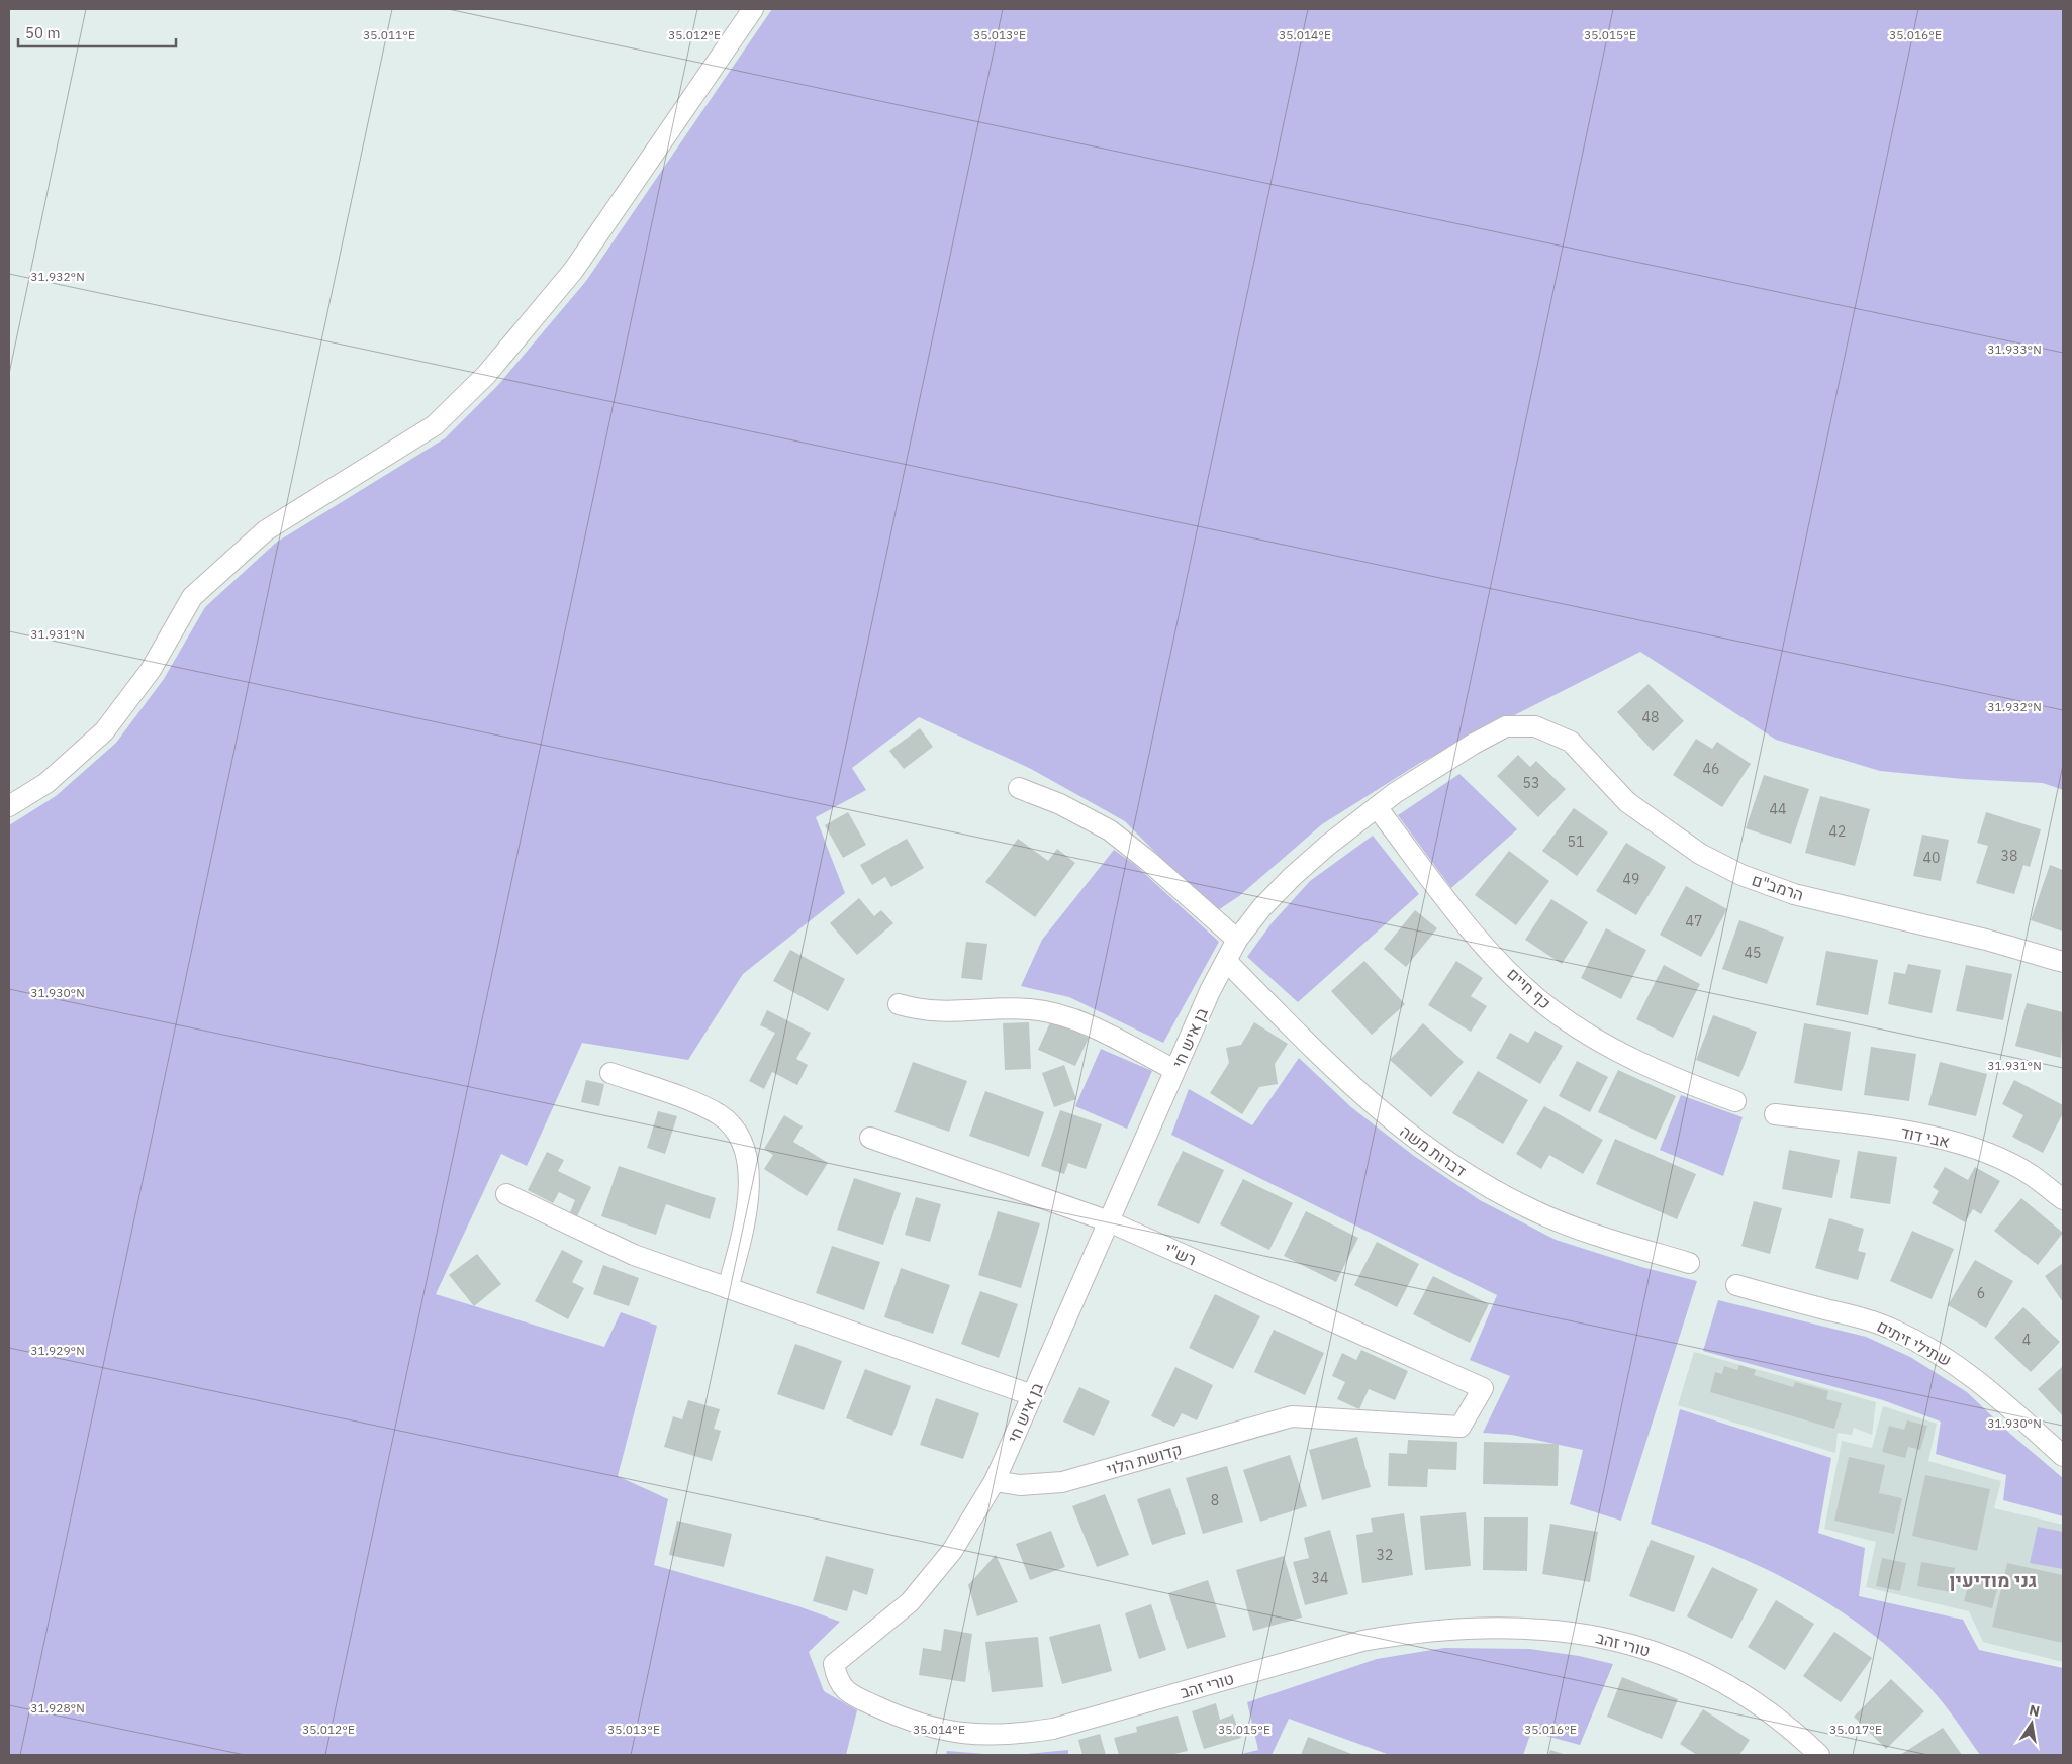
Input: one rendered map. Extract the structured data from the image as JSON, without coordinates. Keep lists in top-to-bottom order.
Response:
{
  "streets": {
    "street": [
      "הרמב\"ם",
      "כף חיים",
      "בן איש חי",
      "אבי דוד",
      "דברות משה",
      "רש\"י",
      "שתילי זיתים",
      "קדושת הלוי",
      "טורי זהב"
    ]
  },
  "crossings": [
    ["הרמב\"ם", "בן איש חי"],
    ["כף חיים", "בן איש חי"],
    ["בן איש חי", "דברות משה"],
    ["בן איש חי", "רש\"י"],
    ["בן איש חי", "קדושת הלוי"],
    ["בן איש חי", "טורי זהב"],
    ["רש\"י", "קדושת הלוי"],
    ["קדושת הלוי", "טורי זהב"]
  ],
  "districts": ["גני מודיעין"],
  "house_numbers": [
    "48",
    "46",
    "53",
    "44",
    "42",
    "51",
    "38",
    "40",
    "49",
    "47",
    "45",
    "6",
    "4",
    "8",
    "32",
    "34"
  ],
  "scale_bar": "50 m",
  "north": "top",
  "coordinates": [
    "35.011°E",
    "35.012°E",
    "35.013°E",
    "35.014°E",
    "35.015°E",
    "35.016°E",
    "31.932°N",
    "31.933°N",
    "31.931°N",
    "31.930°N",
    "31.929°N",
    "31.928°N",
    "35.017°E"
  ]
}
